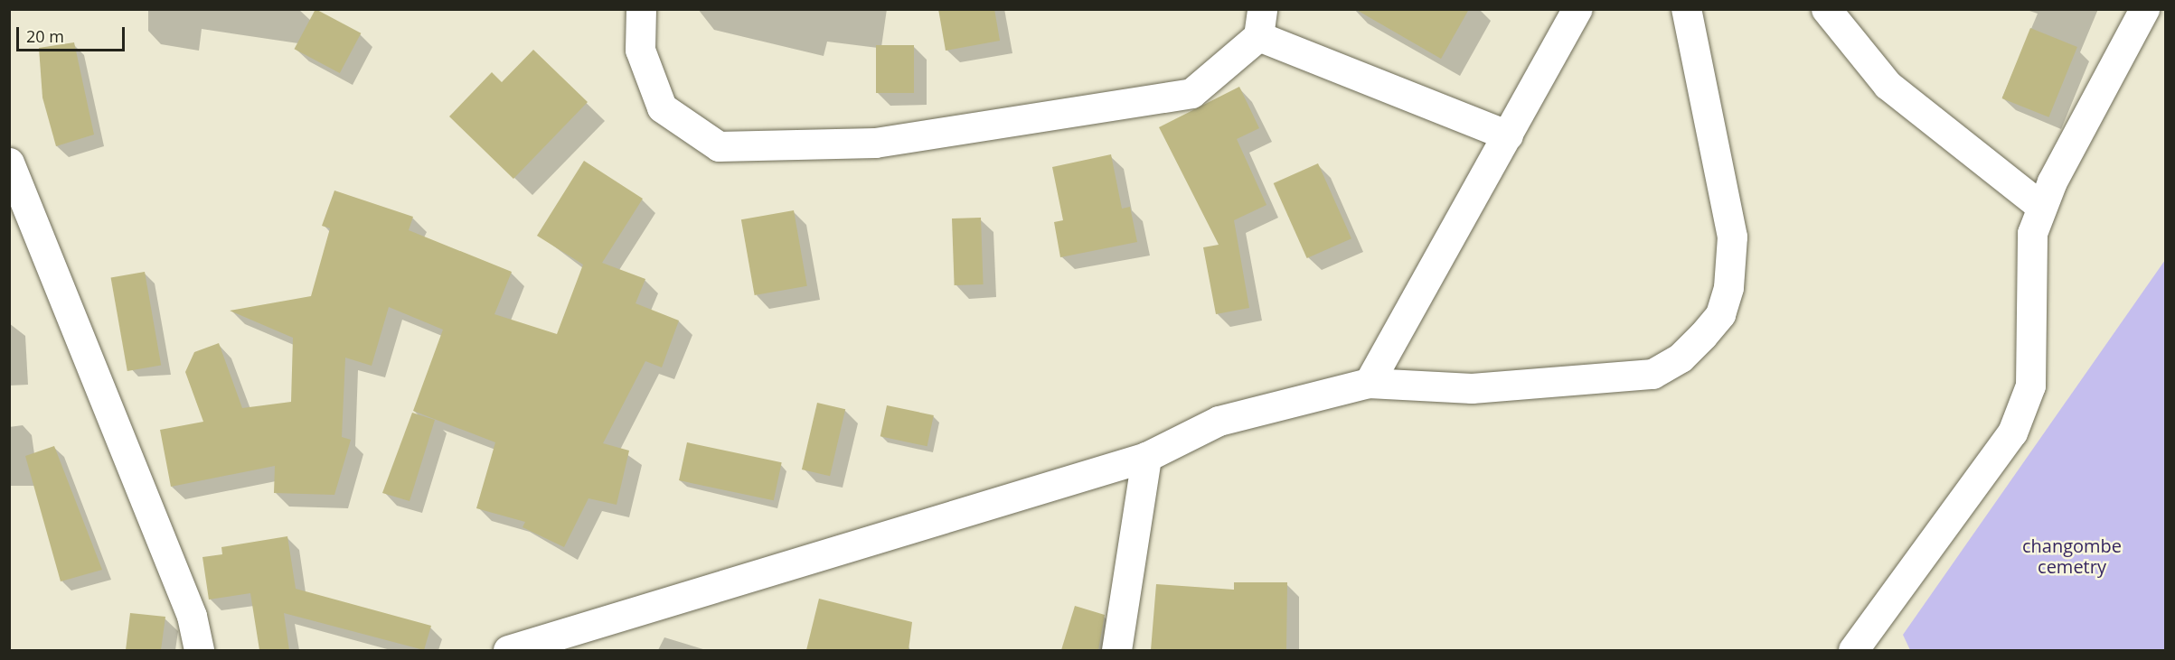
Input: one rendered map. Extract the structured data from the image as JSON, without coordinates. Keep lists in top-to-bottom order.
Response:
{
  "parks": ["changombe cemetry"],
  "scale_bar": "20 m"
}
